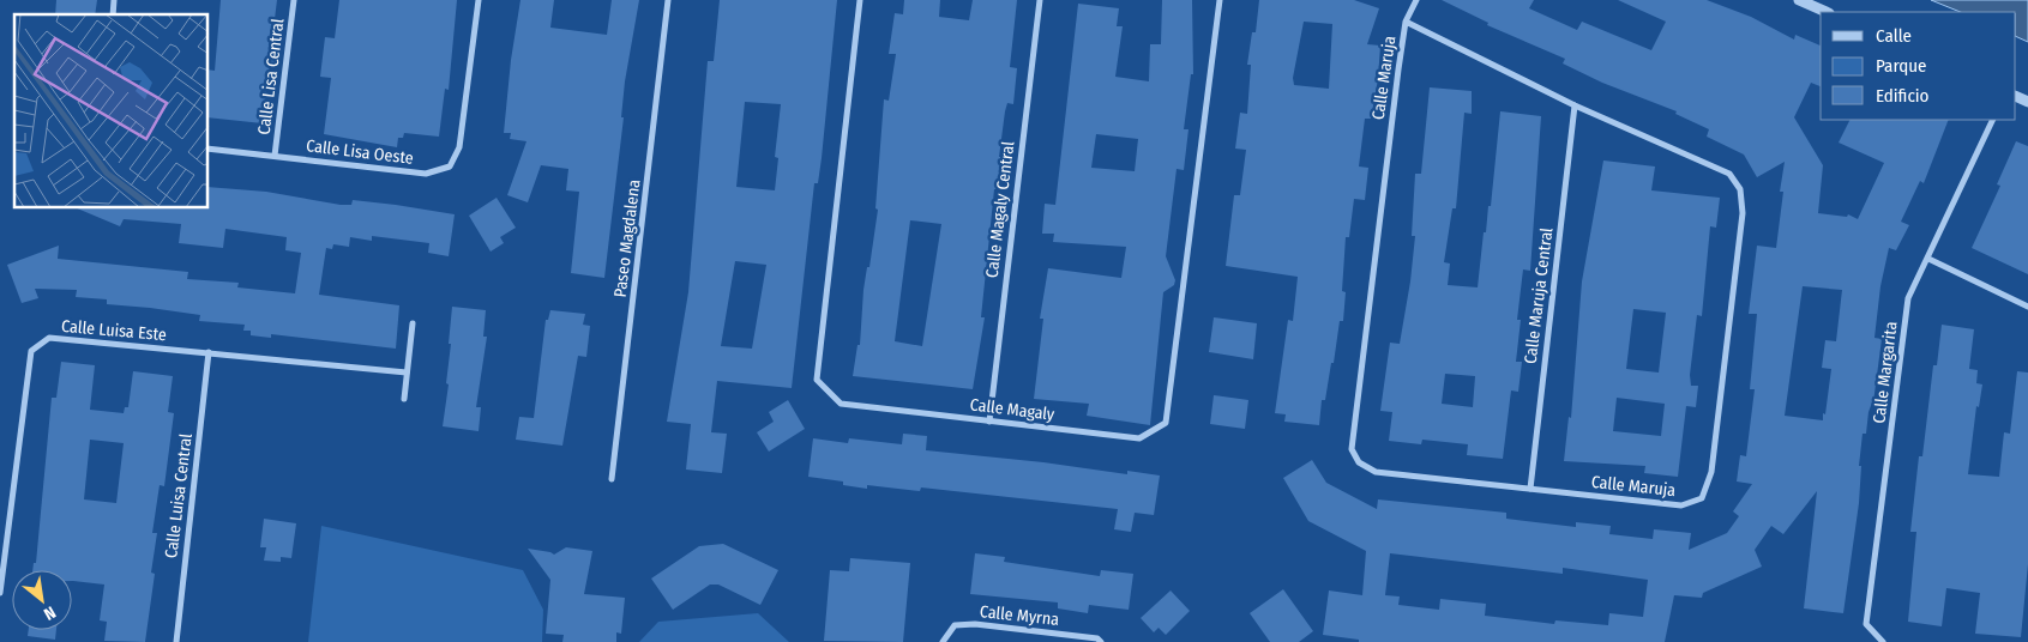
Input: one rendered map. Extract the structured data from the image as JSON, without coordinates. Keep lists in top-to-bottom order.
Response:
{
  "streets": {
    "street": [
      "Calle Lisa Central",
      "Calle Maruja",
      "Calle Lisa Oeste",
      "Calle Magaly Central",
      "Paseo Magdalena",
      "Calle Maruja Central",
      "Calle Luisa Este",
      "Calle Margarita",
      "Calle Magaly",
      "Calle Luisa Central",
      "Calle Myrna"
    ]
  },
  "crossings": [
    ["Calle Lisa Central", "Calle Lisa Oeste"],
    ["Calle Maruja", "Calle Maruja Central"],
    ["Calle Magaly Central", "Calle Magaly"],
    ["Calle Luisa Este", "Calle Luisa Central"]
  ],
  "legend": ["Calle", "Parque", "Edificio"],
  "north": "bottom right"
}
